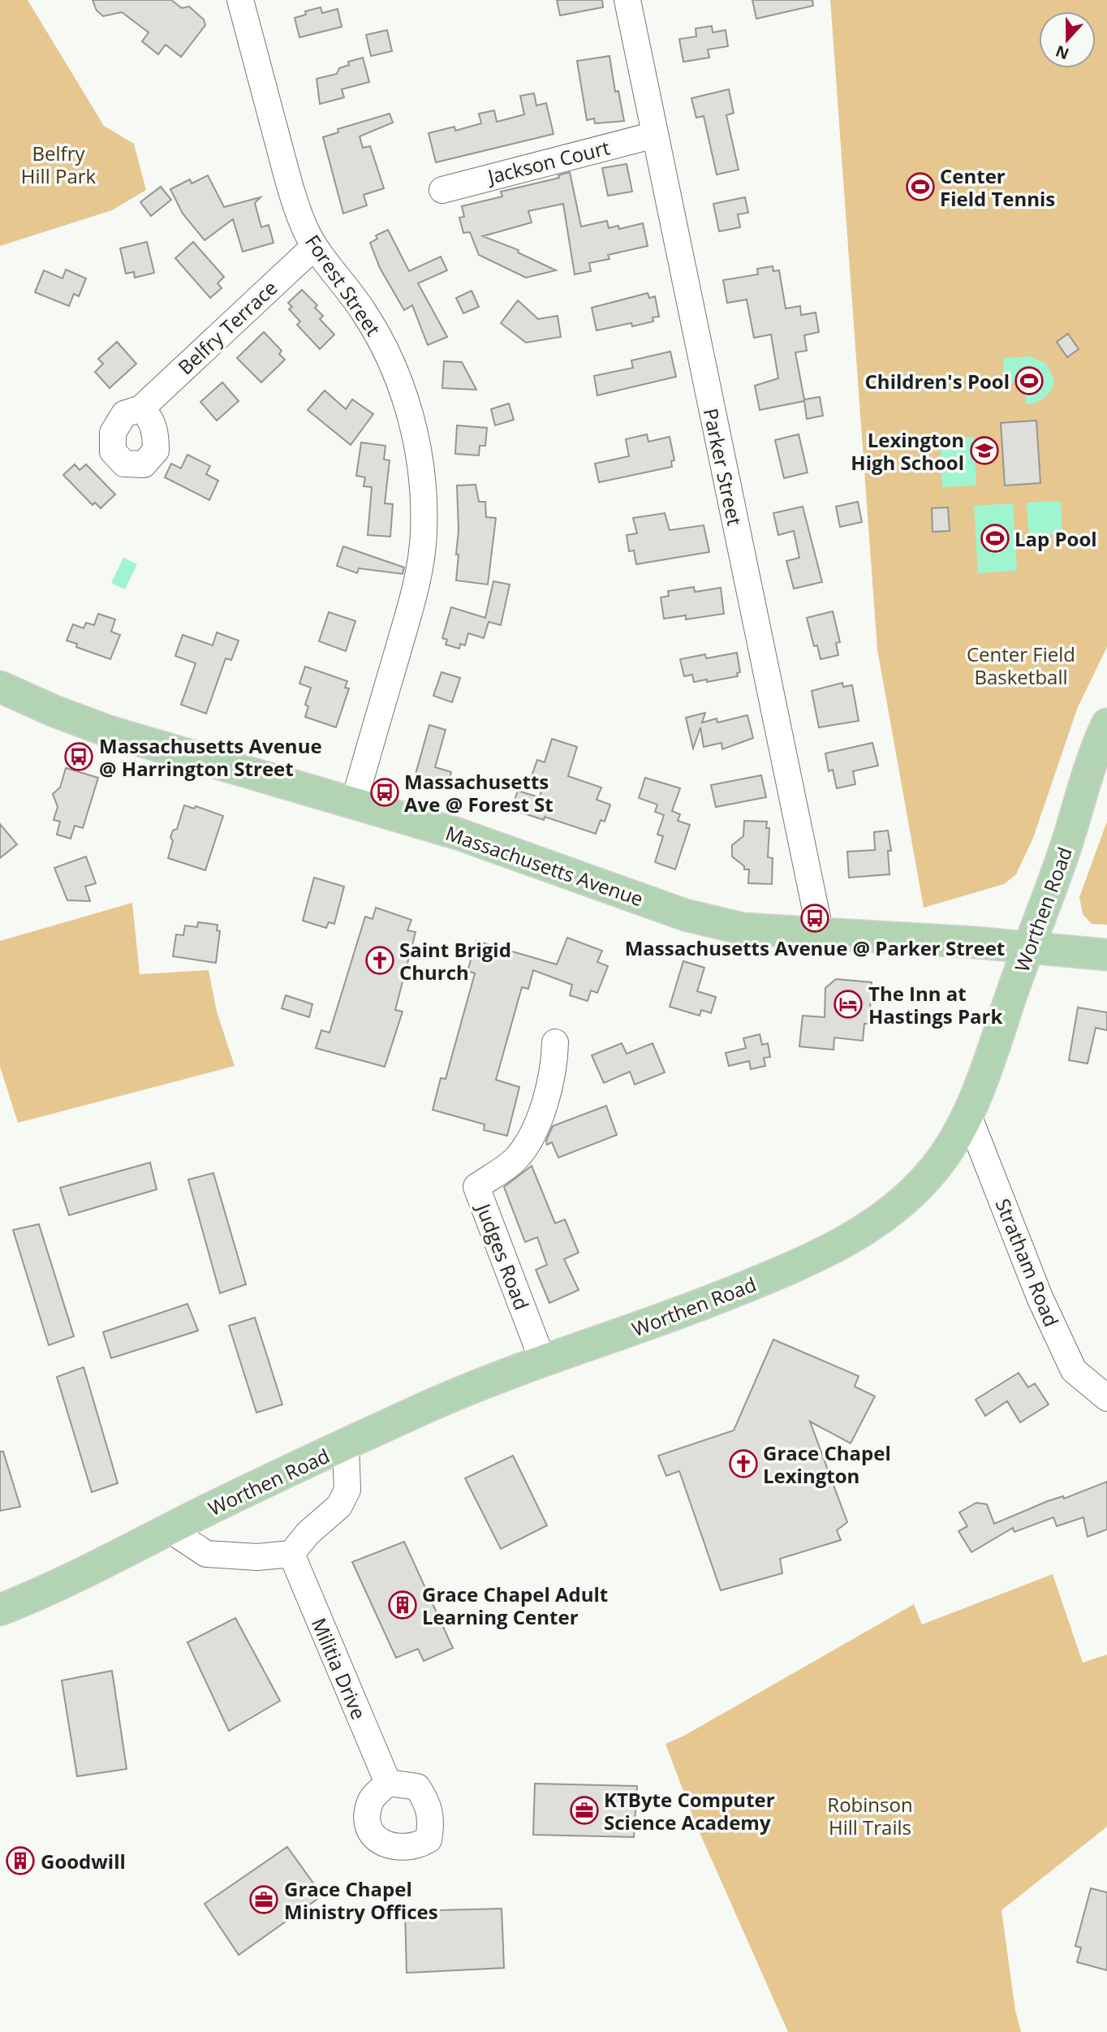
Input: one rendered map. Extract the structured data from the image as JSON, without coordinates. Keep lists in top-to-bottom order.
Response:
{
  "streets": {
    "main road": ["Massachusetts Avenue", "Worthen Road"],
    "street": [
      "Jackson Court",
      "Forest Street",
      "Belfry Terrace",
      "Parker Street",
      "Judges Road",
      "Stratham Road",
      "Militia Drive"
    ]
  },
  "crossings": [
    ["Jackson Court", "Parker Street"],
    ["Forest Street", "Belfry Terrace"],
    ["Forest Street", "Massachusetts Avenue"],
    ["Parker Street", "Massachusetts Avenue"],
    ["Massachusetts Avenue", "Worthen Road"],
    ["Worthen Road", "Judges Road"],
    ["Worthen Road", "Stratham Road"]
  ],
  "parks": ["Belfry Hill Park", "Center Field Basketball", "Robinson Hill Trails"],
  "places": {
    "sports": ["Center Field Tennis", "Children's Pool", "Lap Pool"],
    "school or university": ["Lexington High School"],
    "bus stop": ["Massachusetts Avenue @ Harrington Street", "Massachusetts Ave @ Forest St", "Massachusetts Avenue @ Parker Street"],
    "church": ["Saint Brigid Church", "Grace Chapel Lexington"],
    "hotel": ["The Inn at Hastings Park"],
    "building": ["Grace Chapel Adult Learning Center", "Goodwill"],
    "office": ["KTByte Computer Science Academy", "Grace Chapel Ministry Offices"]
  },
  "north": "bottom"
}
